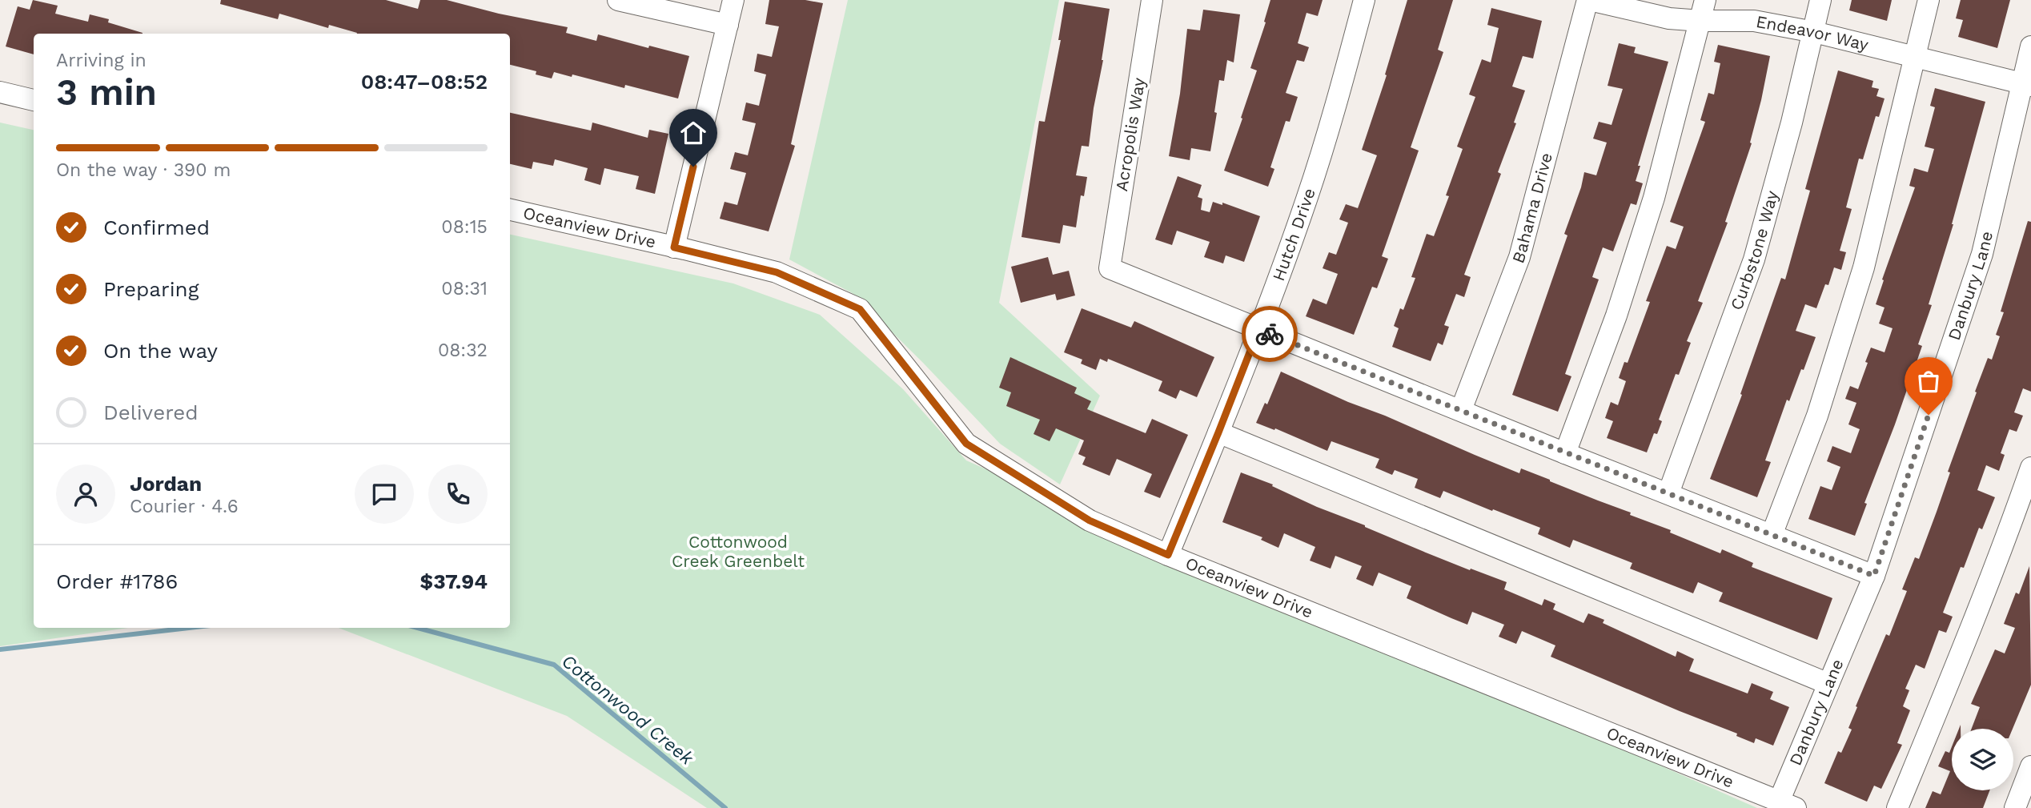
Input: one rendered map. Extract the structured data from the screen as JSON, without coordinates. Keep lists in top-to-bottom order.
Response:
{
  "streets": {
    "street": [
      "Endeavor Way",
      "Acropolis Way",
      "Bahama Drive",
      "Oceanview Drive",
      "Hutch Drive",
      "Curbstone Way",
      "Danbury Lane"
    ]
  },
  "crossings": [
    ["Endeavor Way", "Bahama Drive"],
    ["Endeavor Way", "Curbstone Way"],
    ["Endeavor Way", "Danbury Lane"],
    ["Acropolis Way", "Hutch Drive"],
    ["Oceanview Drive", "Hutch Drive"],
    ["Oceanview Drive", "Danbury Lane"]
  ],
  "water": ["Cottonwood Creek"],
  "parks": ["Cottonwood Creek Greenbelt"],
  "page": {
    "heading": ["3 min", "Arriving in", "08:47–08:52"],
    "panel": [
      "Jordan",
      "Courier · 4.6",
      "Order #1786",
      "$37.94"
    ],
    "bar": "On the way · 390 m",
    "list": [
      ["Confirmed", "08:15"],
      ["Preparing", "08:31"],
      ["On the way", "08:32"],
      "Delivered"
    ]
  }
}
